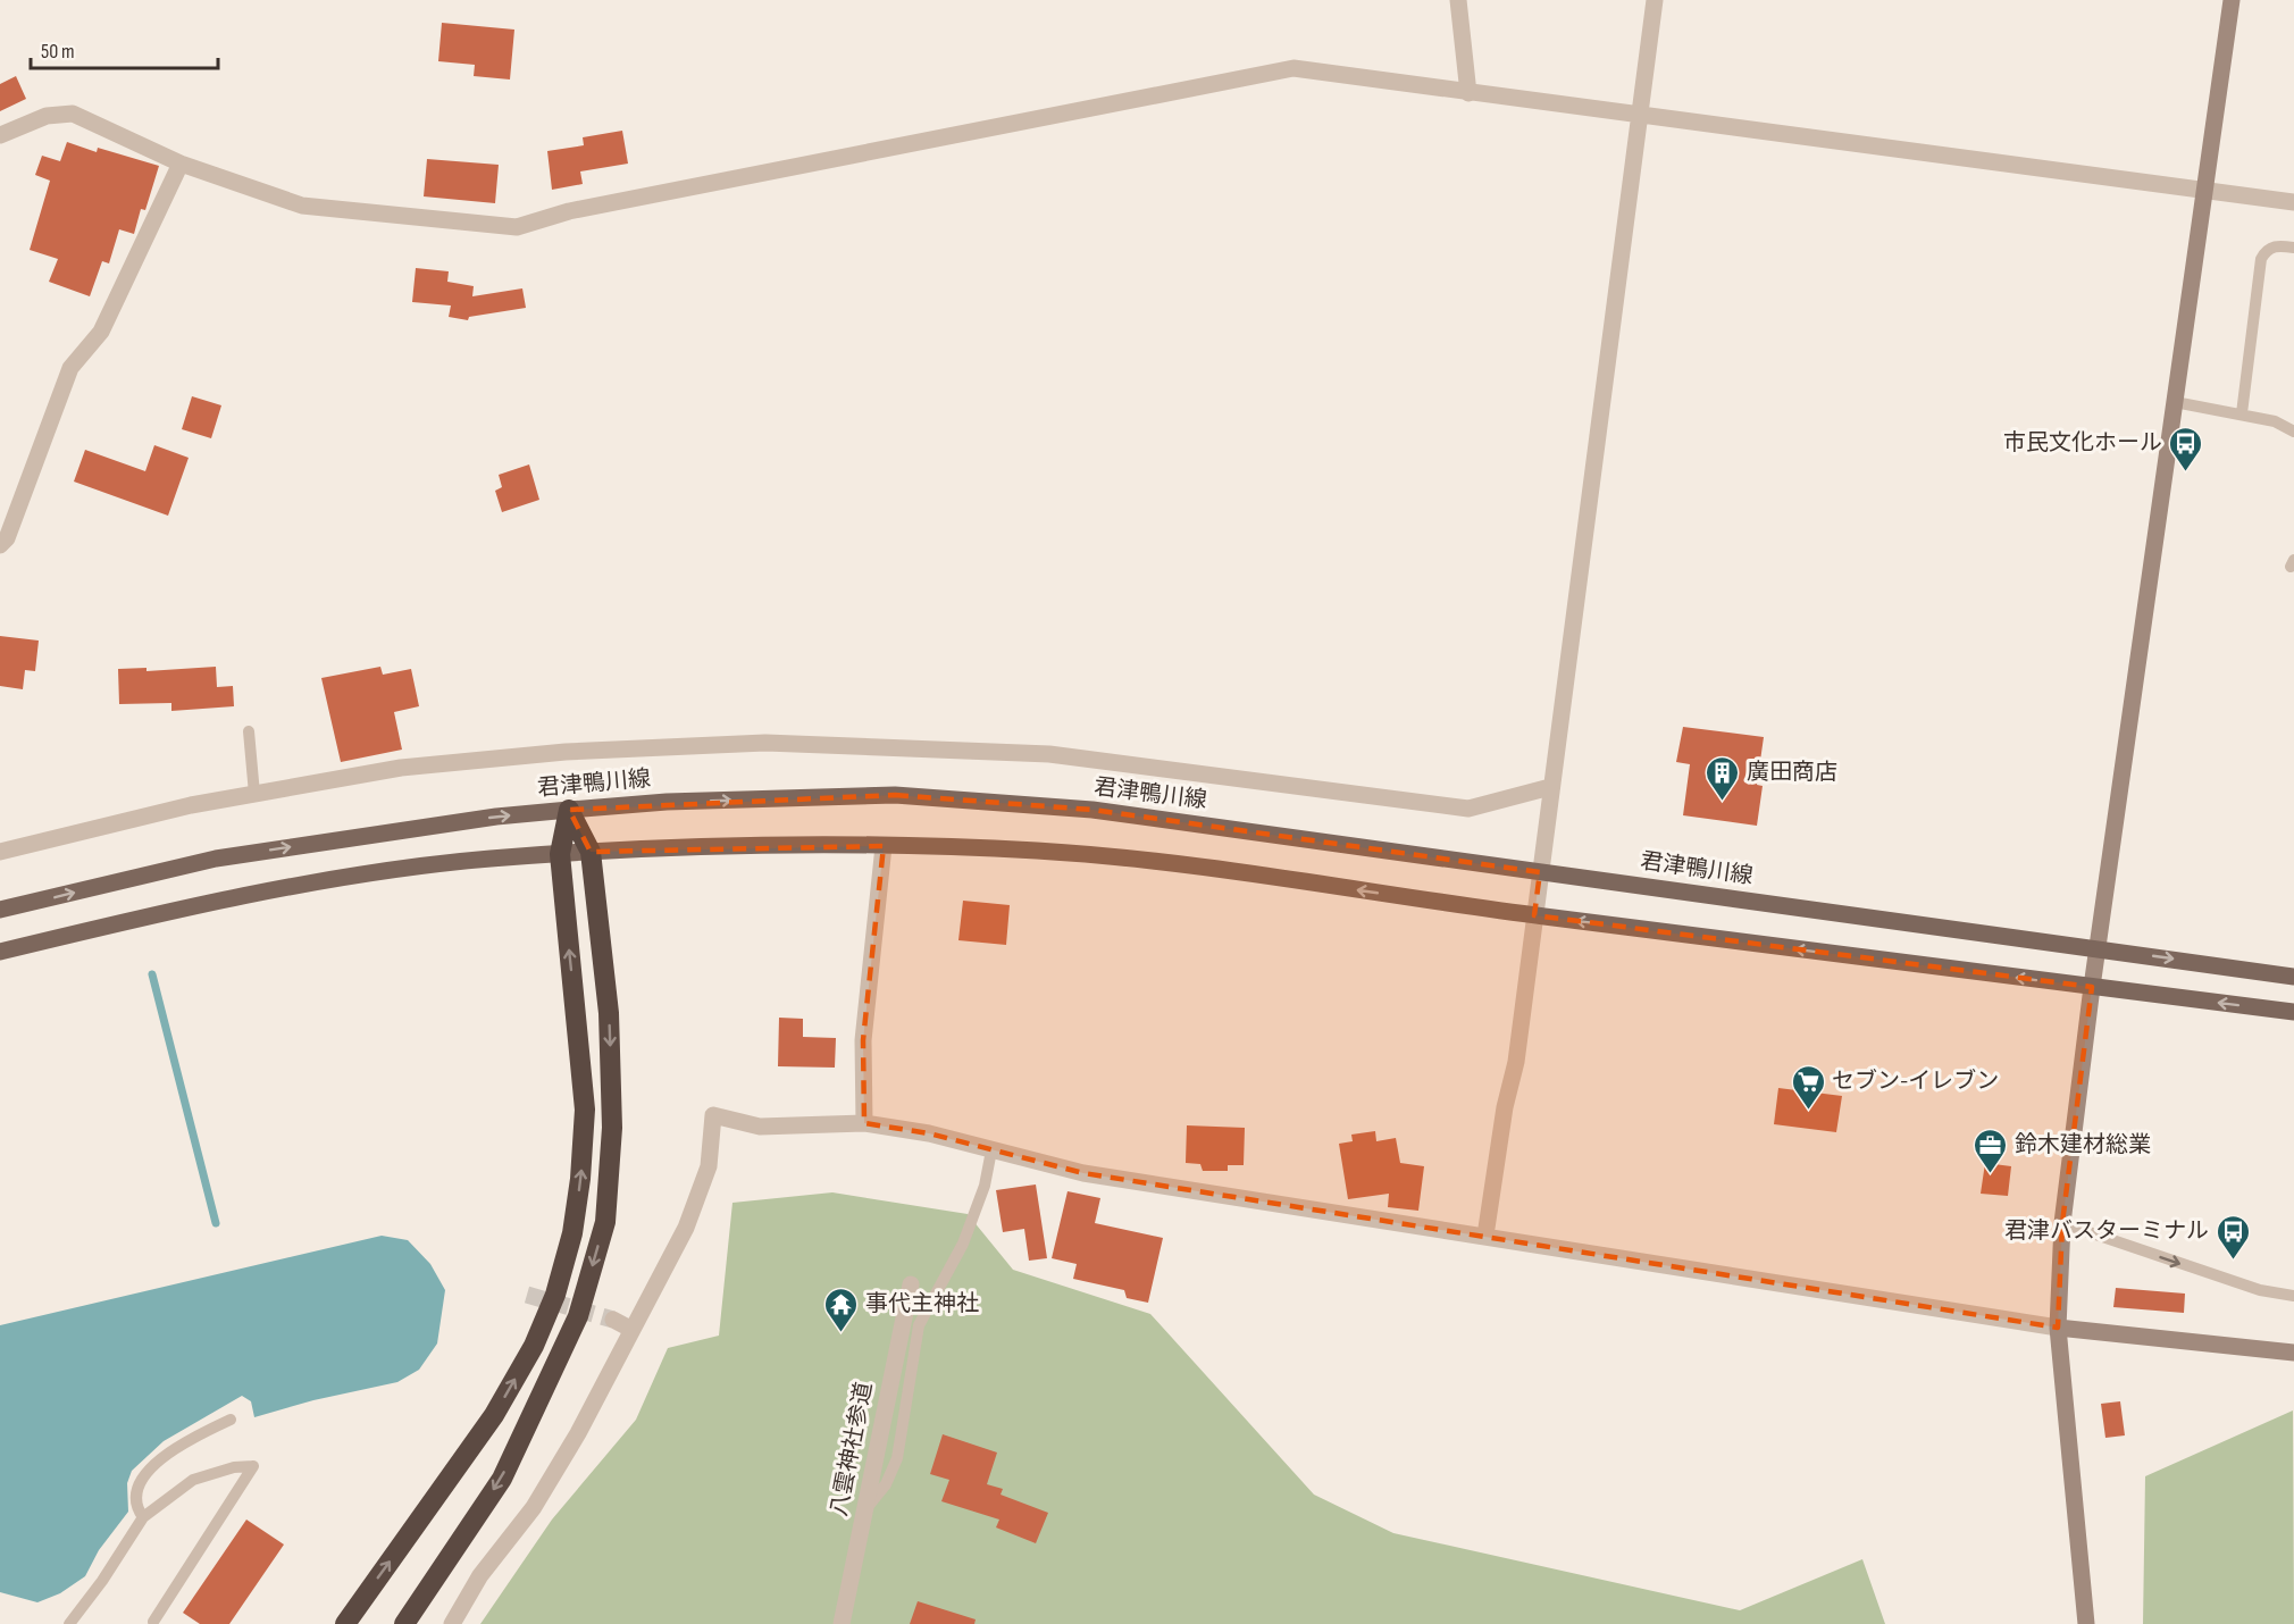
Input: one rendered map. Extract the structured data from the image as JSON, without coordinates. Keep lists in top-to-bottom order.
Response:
{
  "streets": {
    "main road": ["君津鴨川線"],
    "street": ["八雲神社参道"]
  },
  "places": {
    "bus stop": ["市民文化ホール", "君津バスターミナル"],
    "building": ["廣田商店"],
    "supermarket": ["セブン-イレブン"],
    "office": ["鈴木建材総業"],
    "temple": ["事代主神社"]
  },
  "scale_bar": "50 m"
}
